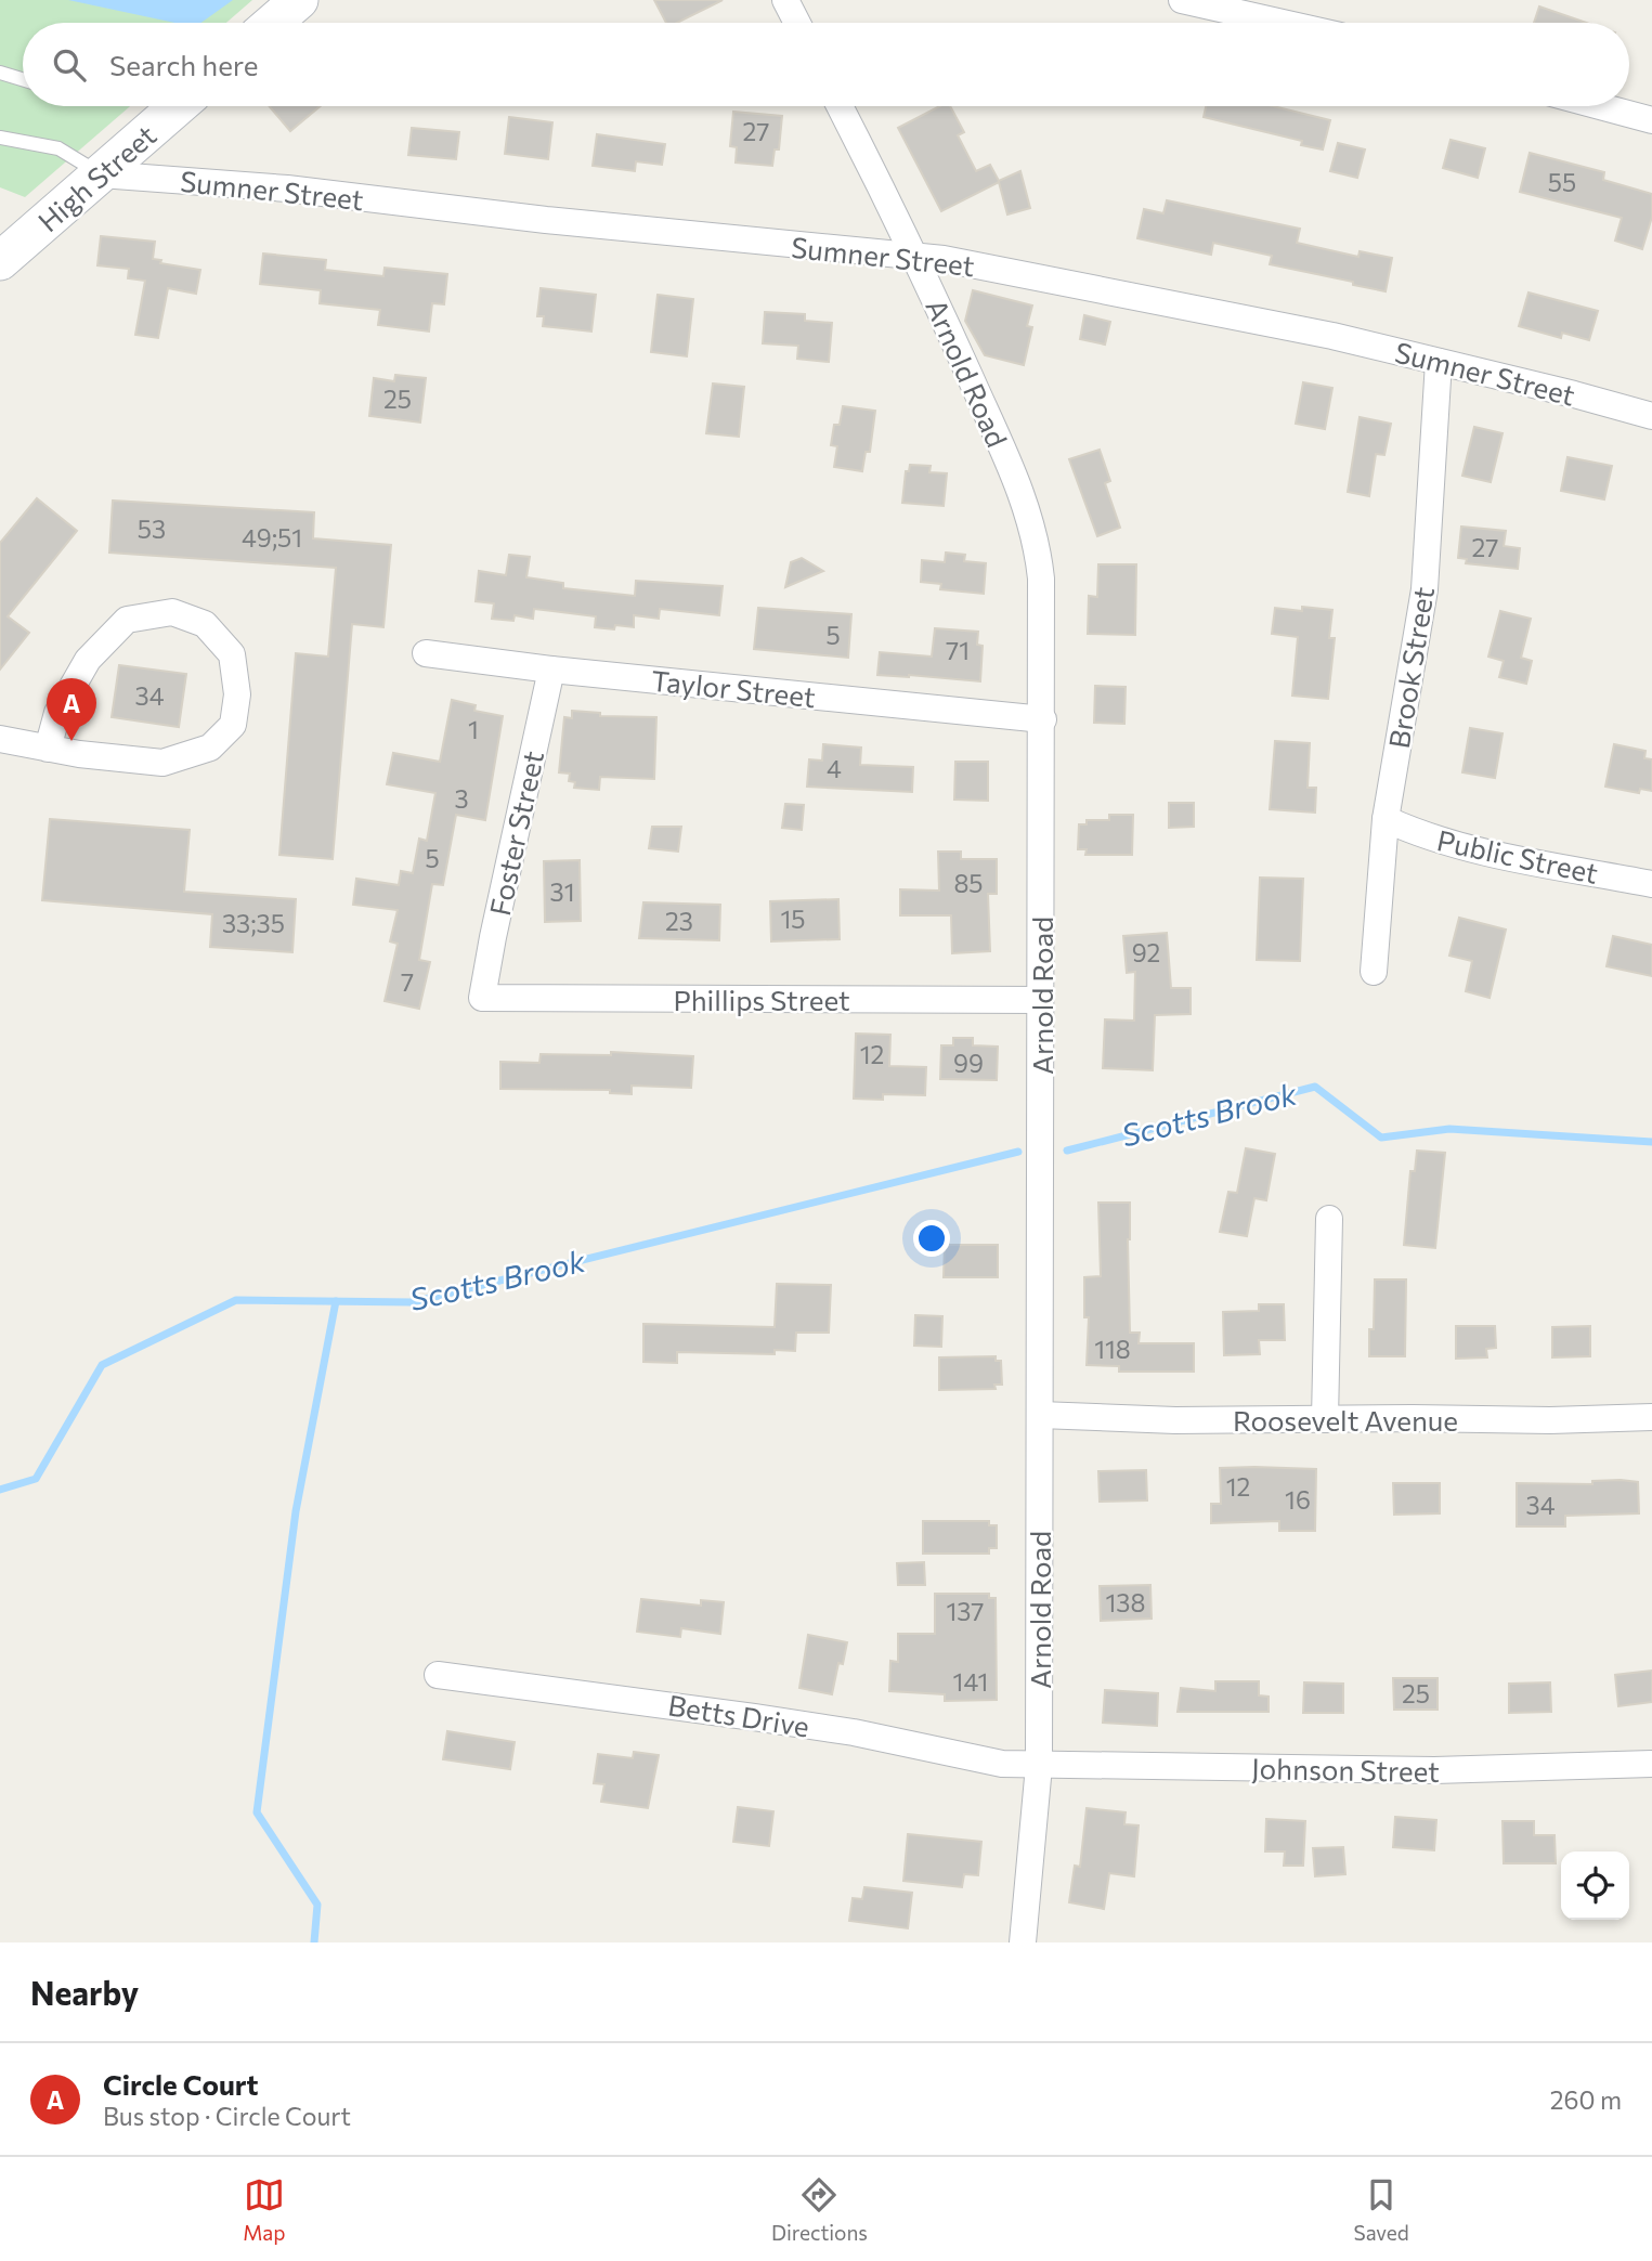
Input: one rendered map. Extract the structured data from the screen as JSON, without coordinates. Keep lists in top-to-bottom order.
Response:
{
  "streets": {
    "street": [
      "High Street",
      "Sumner Street",
      "Arnold Road",
      "Brook Street",
      "Taylor Street",
      "Foster Street",
      "Public Street",
      "Phillips Street",
      "Roosevelt Avenue",
      "Betts Drive",
      "Johnson Street"
    ]
  },
  "crossings": [
    ["High Street", "Sumner Street"],
    ["Sumner Street", "Arnold Road"],
    ["Sumner Street", "Brook Street"],
    ["Arnold Road", "Taylor Street"],
    ["Arnold Road", "Phillips Street"],
    ["Arnold Road", "Roosevelt Avenue"],
    ["Arnold Road", "Betts Drive"],
    ["Arnold Road", "Johnson Street"],
    ["Brook Street", "Public Street"],
    ["Taylor Street", "Foster Street"],
    ["Foster Street", "Phillips Street"],
    ["Betts Drive", "Johnson Street"]
  ],
  "water": ["Scotts Brook"],
  "house_numbers": [
    "27",
    "55",
    "25",
    "53",
    "49;51",
    "27",
    "5",
    "71",
    "34",
    "1",
    "4",
    "3",
    "5",
    "85",
    "31",
    "15",
    "23",
    "33;35",
    "92",
    "7",
    "12",
    "99",
    "118",
    "12",
    "16",
    "34",
    "138",
    "137",
    "141",
    "25"
  ],
  "page": {
    "search": "Search here",
    "pins": "A",
    "heading": "Nearby",
    "list": [
      {
        "mark": "A",
        "name": "Circle Court",
        "note": "Bus stop · Circle Court",
        "value": "260 m"
      }
    ],
    "nav": ["Map", "Directions", "Saved"]
  }
}
